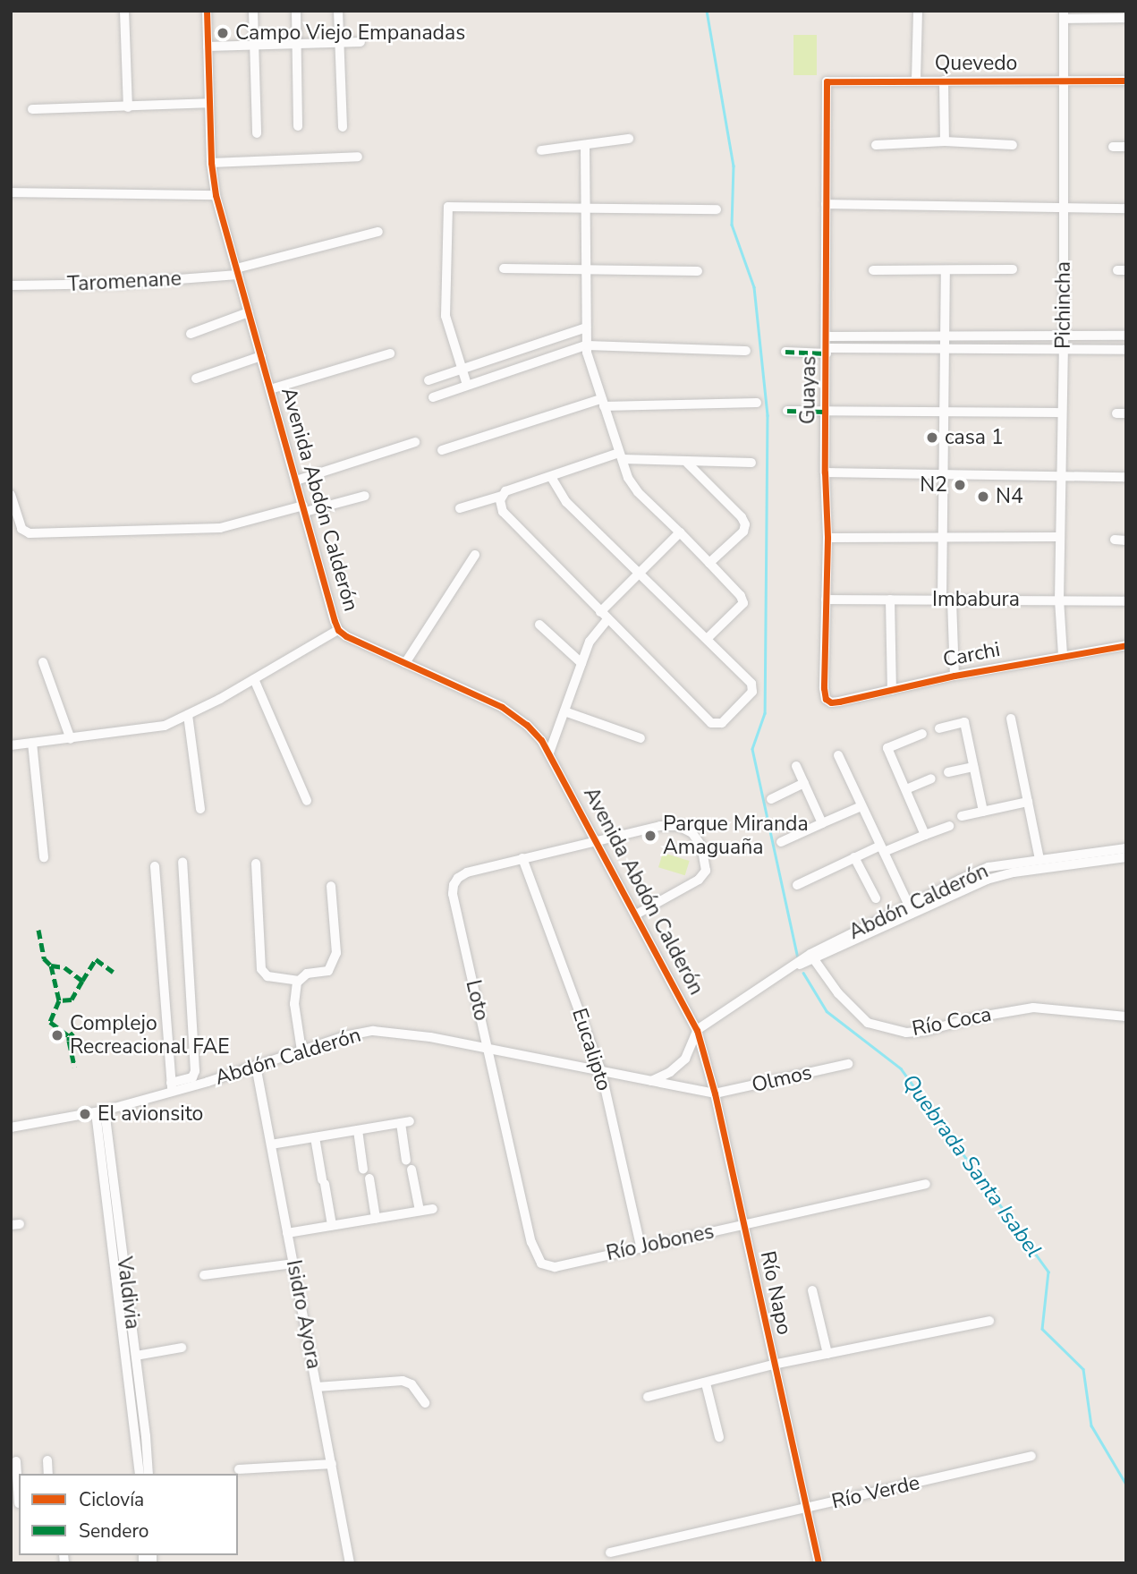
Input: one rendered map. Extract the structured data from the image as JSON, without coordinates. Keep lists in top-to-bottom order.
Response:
{
  "streets": {
    "street": [
      "Quevedo",
      "Taromenane",
      "Pichincha",
      "Guayas",
      "Avenida Abdón Calderón",
      "Imbabura",
      "Carchi",
      "Abdón Calderón",
      "Loto",
      "Río Coca",
      "Eucalipto",
      "Olmos",
      "Río Jobones",
      "Valdivia",
      "Río Napo",
      "Isidro Ayora",
      "Río Verde"
    ]
  },
  "crossings": [
    ["Quevedo", "Pichincha"],
    ["Quevedo", "Guayas"],
    ["Taromenane", "Avenida Abdón Calderón"],
    ["Pichincha", "Imbabura"],
    ["Pichincha", "Carchi"],
    ["Guayas", "Imbabura"],
    ["Guayas", "Carchi"],
    ["Avenida Abdón Calderón", "Abdón Calderón"],
    ["Avenida Abdón Calderón", "Loto"],
    ["Avenida Abdón Calderón", "Río Napo"],
    ["Abdón Calderón", "Loto"],
    ["Abdón Calderón", "Río Coca"],
    ["Abdón Calderón", "Eucalipto"],
    ["Abdón Calderón", "Olmos"],
    ["Abdón Calderón", "Valdivia"],
    ["Abdón Calderón", "Río Napo"],
    ["Abdón Calderón", "Isidro Ayora"],
    ["Loto", "Eucalipto"],
    ["Loto", "Río Jobones"],
    ["Eucalipto", "Río Jobones"],
    ["Olmos", "Río Napo"],
    ["Río Jobones", "Río Napo"],
    ["Río Napo", "Río Verde"]
  ],
  "water": ["Quebrada Santa Isabel"],
  "places": [
    "Campo Viejo Empanadas",
    "casa 1",
    "N2",
    "N4",
    "Parque Miranda Amaguaña",
    "Complejo Recreacional FAE",
    "El avionsito"
  ],
  "legend": ["Ciclovía", "Sendero"]
}
